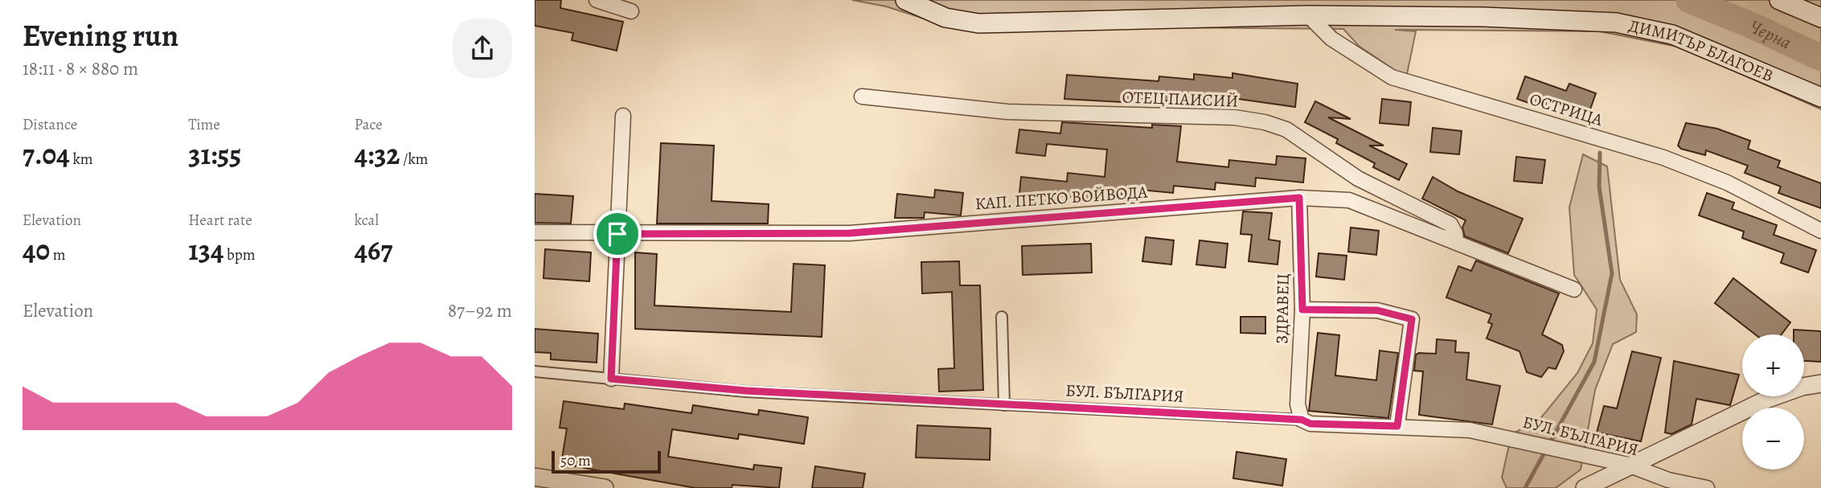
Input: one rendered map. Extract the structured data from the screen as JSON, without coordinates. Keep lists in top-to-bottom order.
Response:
{
  "streets": {
    "main road": ["ДИМИТЪР БЛАГОЕВ"],
    "street": [
      "ОТЕЦ ПАИСИЙ",
      "ОСТРИЦА",
      "КАП. ПЕТКО ВОЙВОДА",
      "ЗДРАВЕЦ",
      "БУЛ. БЪЛГАРИЯ"
    ]
  },
  "crossings": [
    ["ДИМИТЪР БЛАГОЕВ", "ОСТРИЦА"],
    ["ОТЕЦ ПАИСИЙ", "КАП. ПЕТКО ВОЙВОДА"],
    ["КАП. ПЕТКО ВОЙВОДА", "ЗДРАВЕЦ"],
    ["ЗДРАВЕЦ", "БУЛ. БЪЛГАРИЯ"]
  ],
  "water": ["Черна"],
  "scale_bar": "50 m",
  "page": {
    "heading": ["Evening run", "18:11 · 8 × 880 m"],
    "stats": [
      ["Distance", "7.04 km"],
      ["Time", "31:55"],
      ["Pace", "4:32 /km"],
      ["Elevation", "40 m"],
      ["Heart rate", "134 bpm"],
      ["kcal", "467"]
    ],
    "chart": ["Elevation", "87–92 m"],
    "map_buttons": ["+", "−"],
    "scale": "50 m"
  }
}
